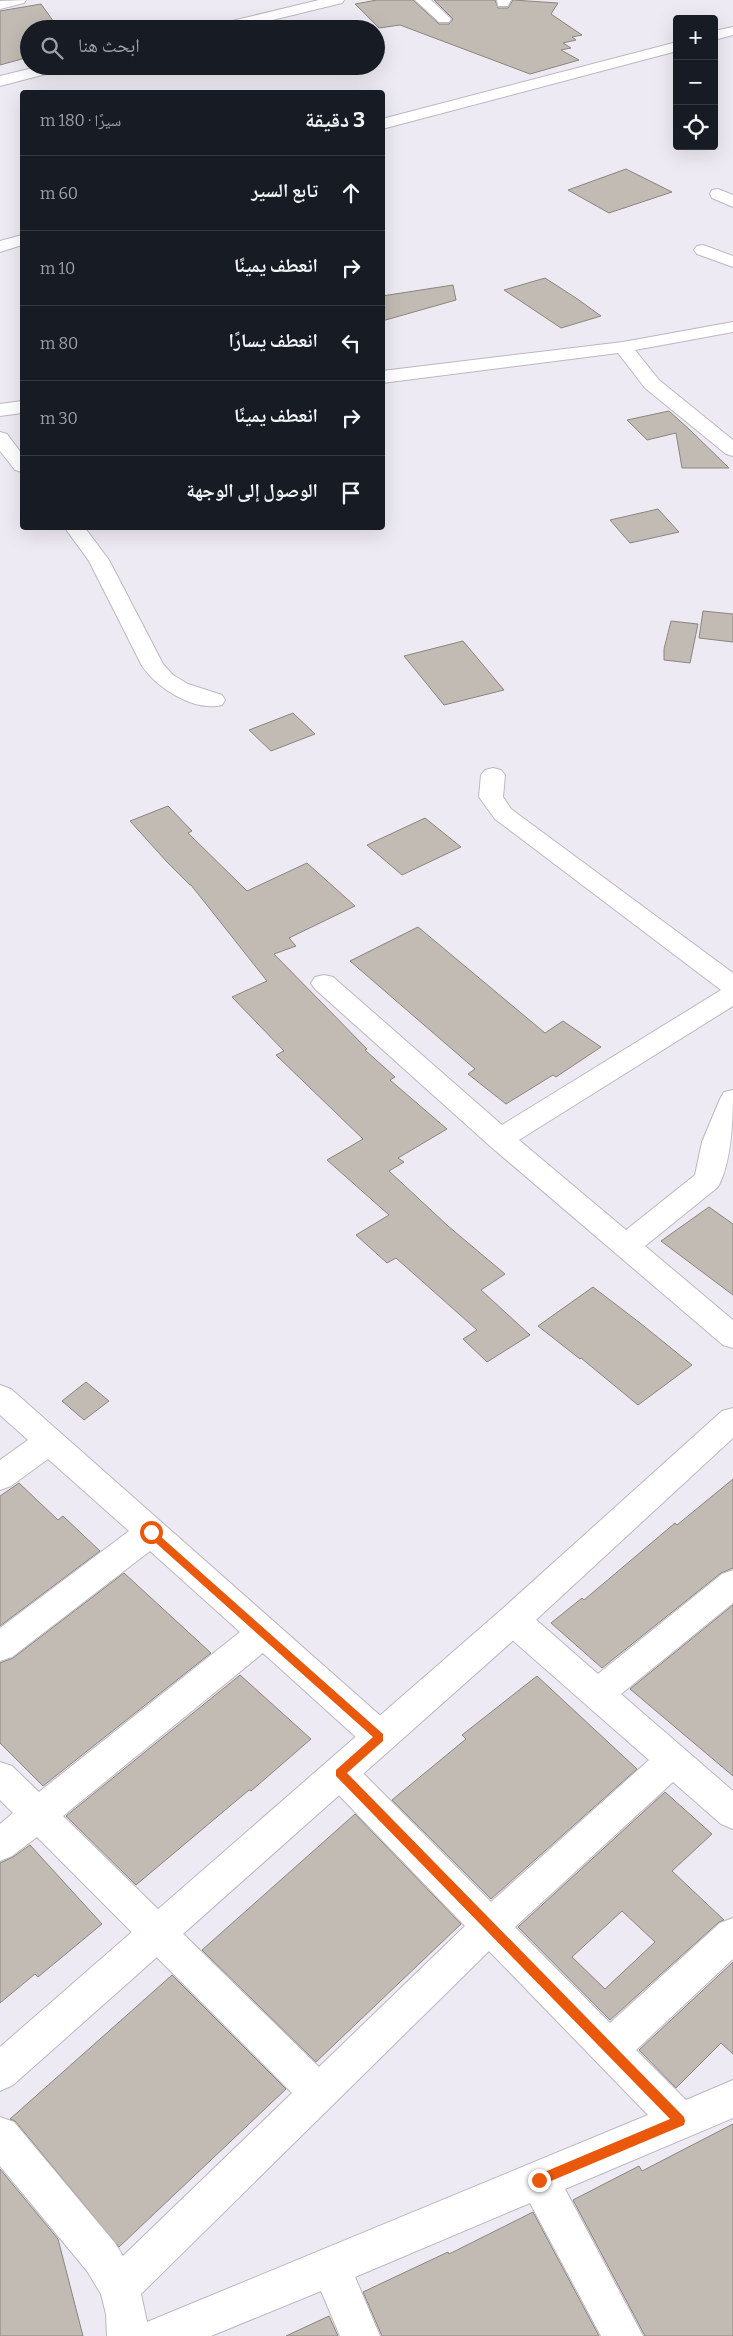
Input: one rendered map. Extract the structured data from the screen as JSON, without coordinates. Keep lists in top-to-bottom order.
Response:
{
  "page": {
    "map_buttons": ["+", "−"],
    "search": "ابحث هنا",
    "heading": ["3 دقيقة", "سيرًا · 180 m"],
    "list": [
      ["تابع السير", "60 m"],
      ["انعطف يمينًا", "10 m"],
      ["انعطف يسارًا", "80 m"],
      ["انعطف يمينًا", "30 m"],
      "الوصول إلى الوجهة"
    ]
  }
}
